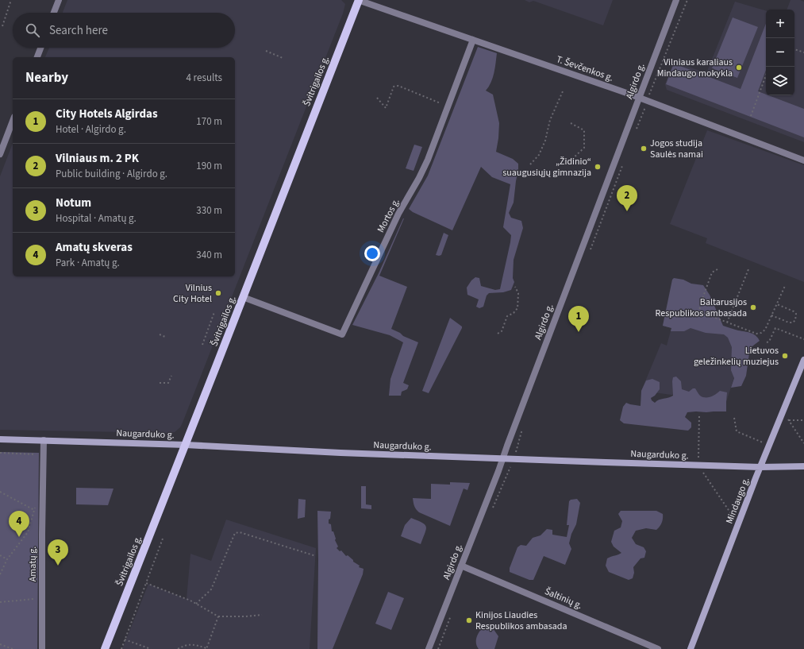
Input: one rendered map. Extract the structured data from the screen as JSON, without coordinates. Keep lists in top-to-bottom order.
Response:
{
  "streets": {
    "main road": ["Švitrigailos g.", "Naugarduko g.", "Mindaugo g."],
    "street": [
      "T. Ševčenkos g.",
      "Algirdo g.",
      "Mortos g.",
      "Amatų g.",
      "Šaltinių g."
    ]
  },
  "crossings": [
    ["T. Ševčenkos g.", "Švitrigailos g."],
    ["T. Ševčenkos g.", "Algirdo g."],
    ["T. Ševčenkos g.", "Mortos g."],
    ["Švitrigailos g.", "Mortos g."],
    ["Švitrigailos g.", "Naugarduko g."],
    ["Algirdo g.", "Naugarduko g."],
    ["Algirdo g.", "Šaltinių g."],
    ["Naugarduko g.", "Mindaugo g."],
    ["Naugarduko g.", "Amatų g."]
  ],
  "places": [
    "Vilniaus karaliaus Mindaugo mokykla",
    "Jogos studija Saulės namai",
    "„Židinio“ suaugusiųjų gimnazija",
    "Vilnius City Hotel",
    "Baltarusijos Respublikos ambasada",
    "Lietuvos geležinkelių muziejus",
    "Kinijos Liaudies Respublikos ambasada"
  ],
  "page": {
    "map_buttons": ["+", "−"],
    "search": "Search here",
    "heading": ["Nearby", "4 results"],
    "list": [
      {
        "mark": "1",
        "name": "City Hotels Algirdas",
        "note": "Hotel · Algirdo g.",
        "value": "170 m"
      },
      {
        "mark": "2",
        "name": "Vilniaus m. 2 PK",
        "note": "Public building · Algirdo g.",
        "value": "190 m"
      },
      {
        "mark": "3",
        "name": "Notum",
        "note": "Hospital · Amatų g.",
        "value": "330 m"
      },
      {
        "mark": "4",
        "name": "Amatų skveras",
        "note": "Park · Amatų g.",
        "value": "340 m"
      }
    ],
    "pins": [
      "2",
      "1",
      "4",
      "3"
    ]
  }
}
